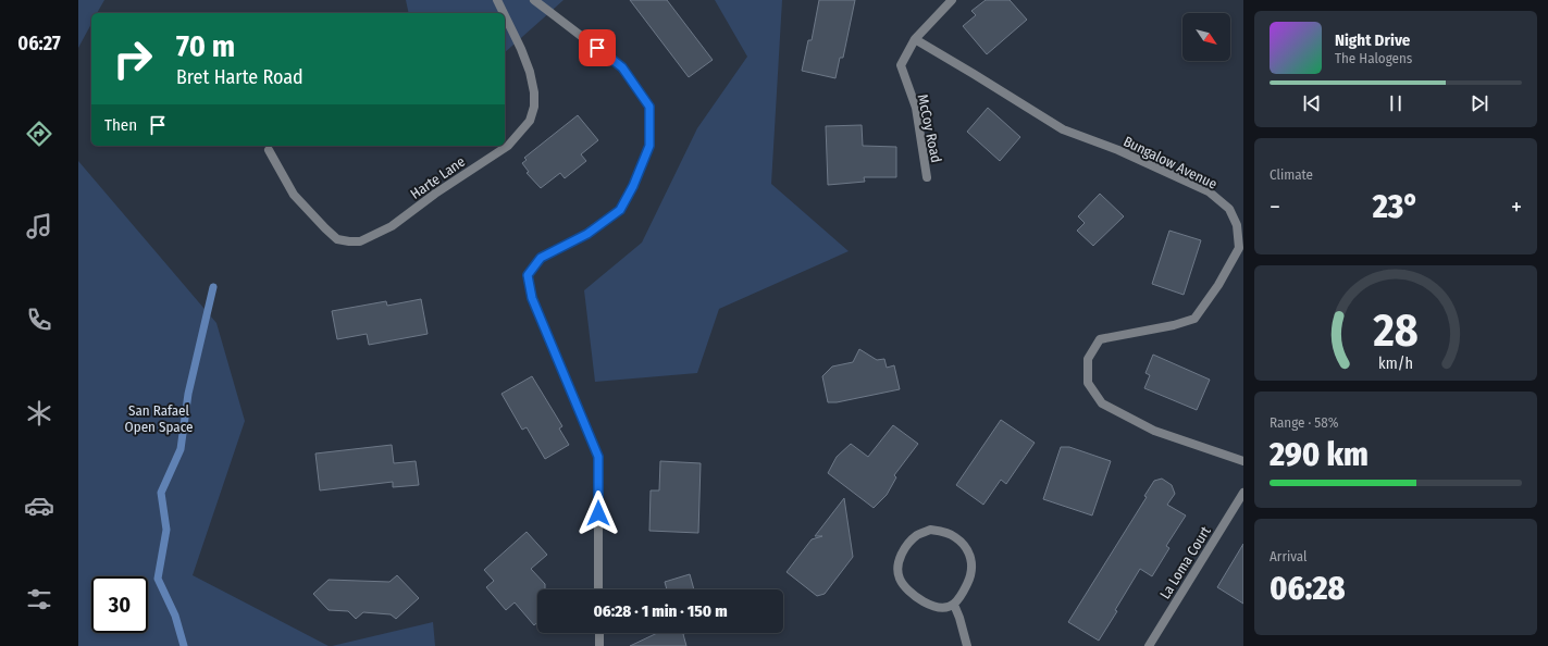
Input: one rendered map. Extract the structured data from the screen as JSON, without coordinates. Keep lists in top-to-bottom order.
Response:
{
  "streets": {
    "street": [
      "McCoy Road",
      "Bungalow Avenue",
      "Harte Lane",
      "La Loma Court"
    ]
  },
  "crossings": [
    ["McCoy Road", "Bungalow Avenue"]
  ],
  "parks": ["San Rafael Open Space"],
  "north": "bottom right",
  "page": {
    "tabs": "06:27",
    "turn": ["70 m", "Bret Harte Road"],
    "song": ["Night Drive", "The Halogens"],
    "then": "Then",
    "tile": [
      "Climate",
      ["Range · 58%", "290 km"],
      ["Arrival", "06:28"]
    ],
    "heat": ["−", "23°", "+"],
    "limit": "30",
    "trip": "06:28 · 1 min · 150 m",
    "gauge": ["28", "km/h"]
  }
}
